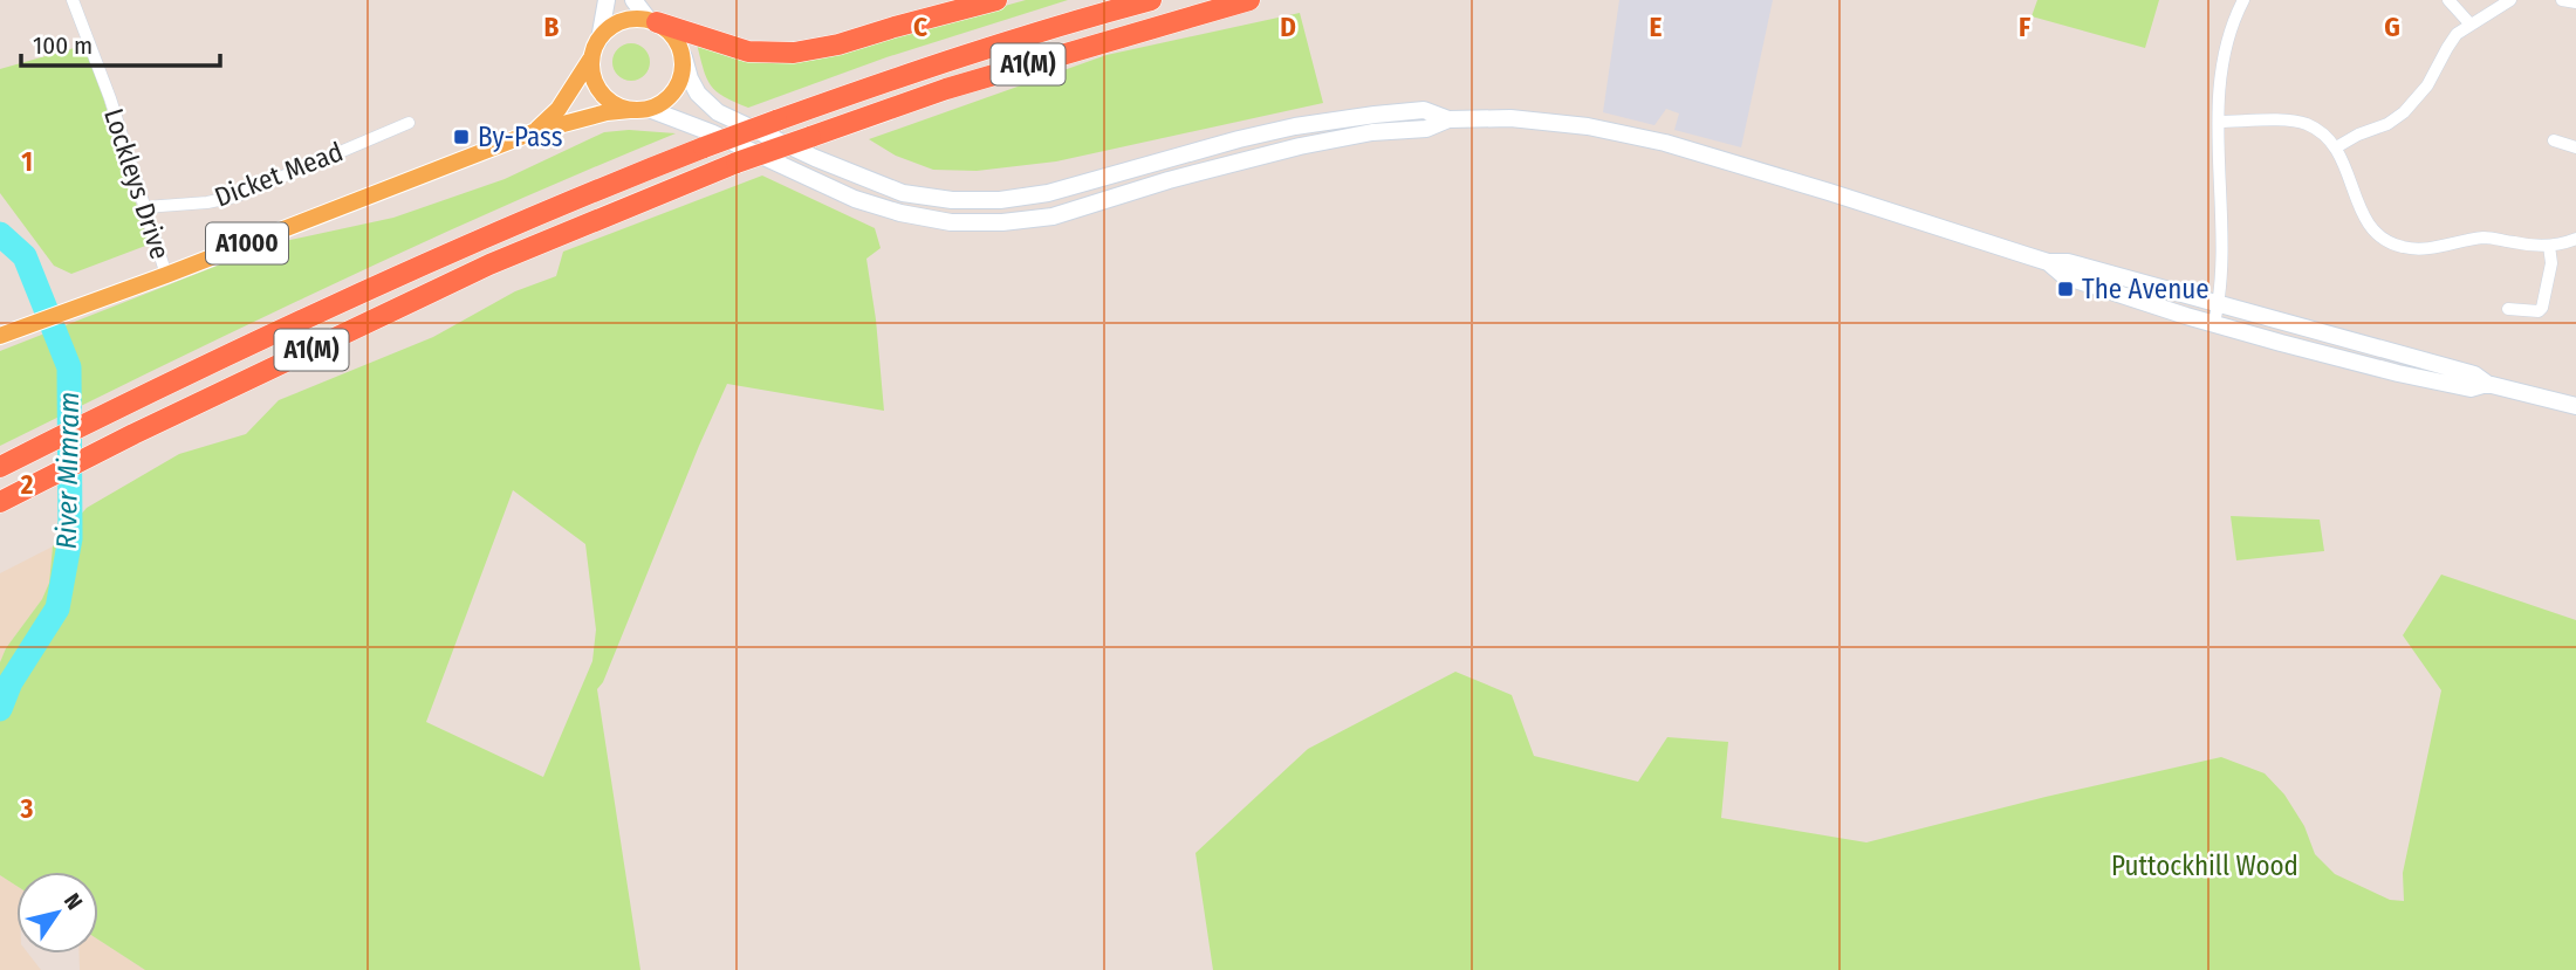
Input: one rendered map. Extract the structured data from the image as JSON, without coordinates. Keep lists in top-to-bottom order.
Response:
{
  "streets": {
    "highway": ["A1(M)"],
    "main road": ["A1000"],
    "street": ["Dicket Mead", "Lockleys Drive"]
  },
  "crossings": [
    ["Dicket Mead", "Lockleys Drive"],
    ["Lockleys Drive", "A1000"]
  ],
  "water": ["River Mimram"],
  "parks": ["Puttockhill Wood"],
  "places": {
    "transit": ["By-Pass", "The Avenue"]
  },
  "scale_bar": "100 m",
  "north": "top right",
  "grid": {
    "columns": [
      "B",
      "C",
      "D",
      "E",
      "F",
      "G"
    ],
    "rows": ["1", "2", "3"]
  }
}
